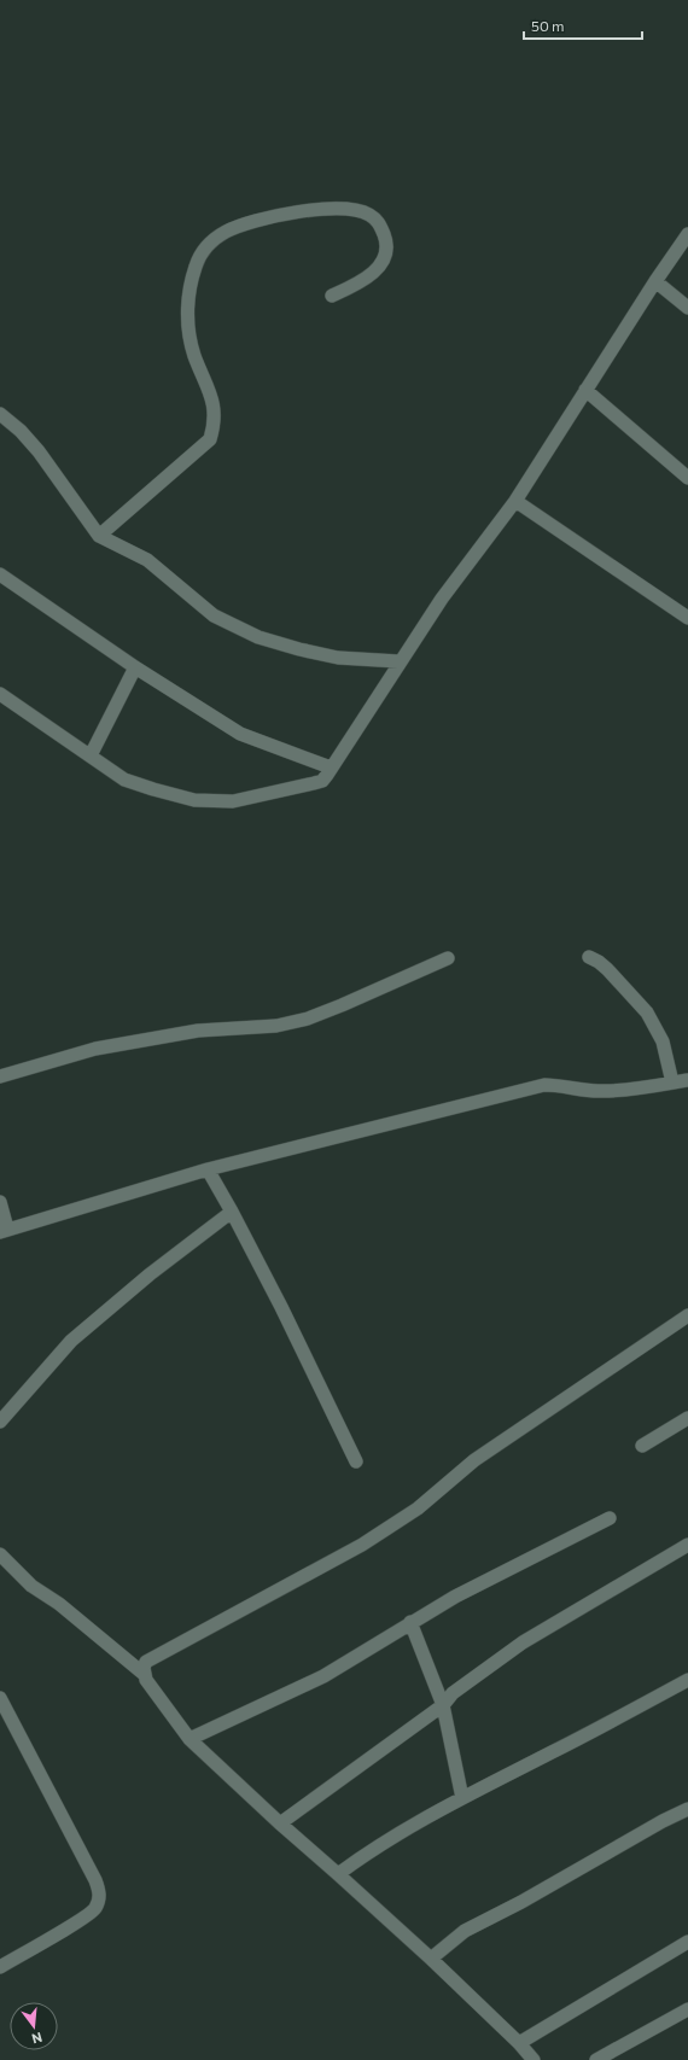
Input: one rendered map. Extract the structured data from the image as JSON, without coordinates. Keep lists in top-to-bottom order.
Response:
{
  "scale_bar": "50 m",
  "north": "bottom"
}
